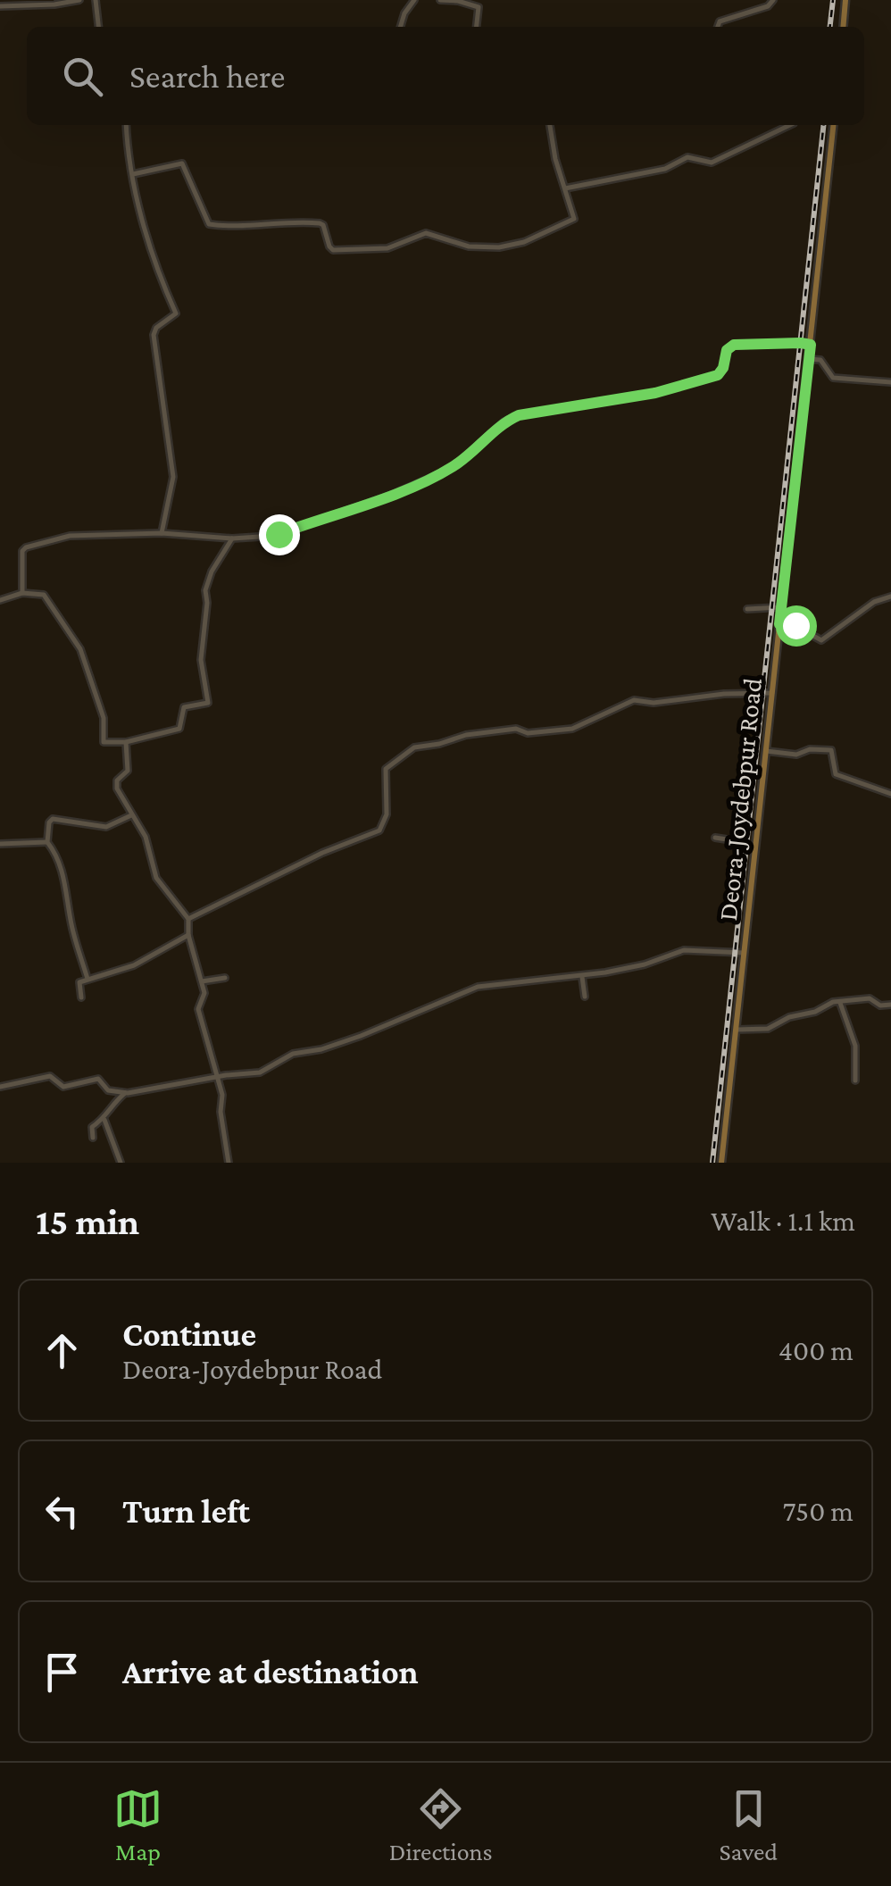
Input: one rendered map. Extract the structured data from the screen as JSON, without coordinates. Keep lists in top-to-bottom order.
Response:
{
  "streets": {
    "street": ["Deora-Joydebpur Road"]
  },
  "page": {
    "search": "Search here",
    "heading": ["15 min", "Walk · 1.1 km"],
    "list": [
      ["Continue", "Deora-Joydebpur Road", "400 m"],
      ["Turn left", "750 m"],
      "Arrive at destination"
    ],
    "nav": ["Map", "Directions", "Saved"]
  }
}
